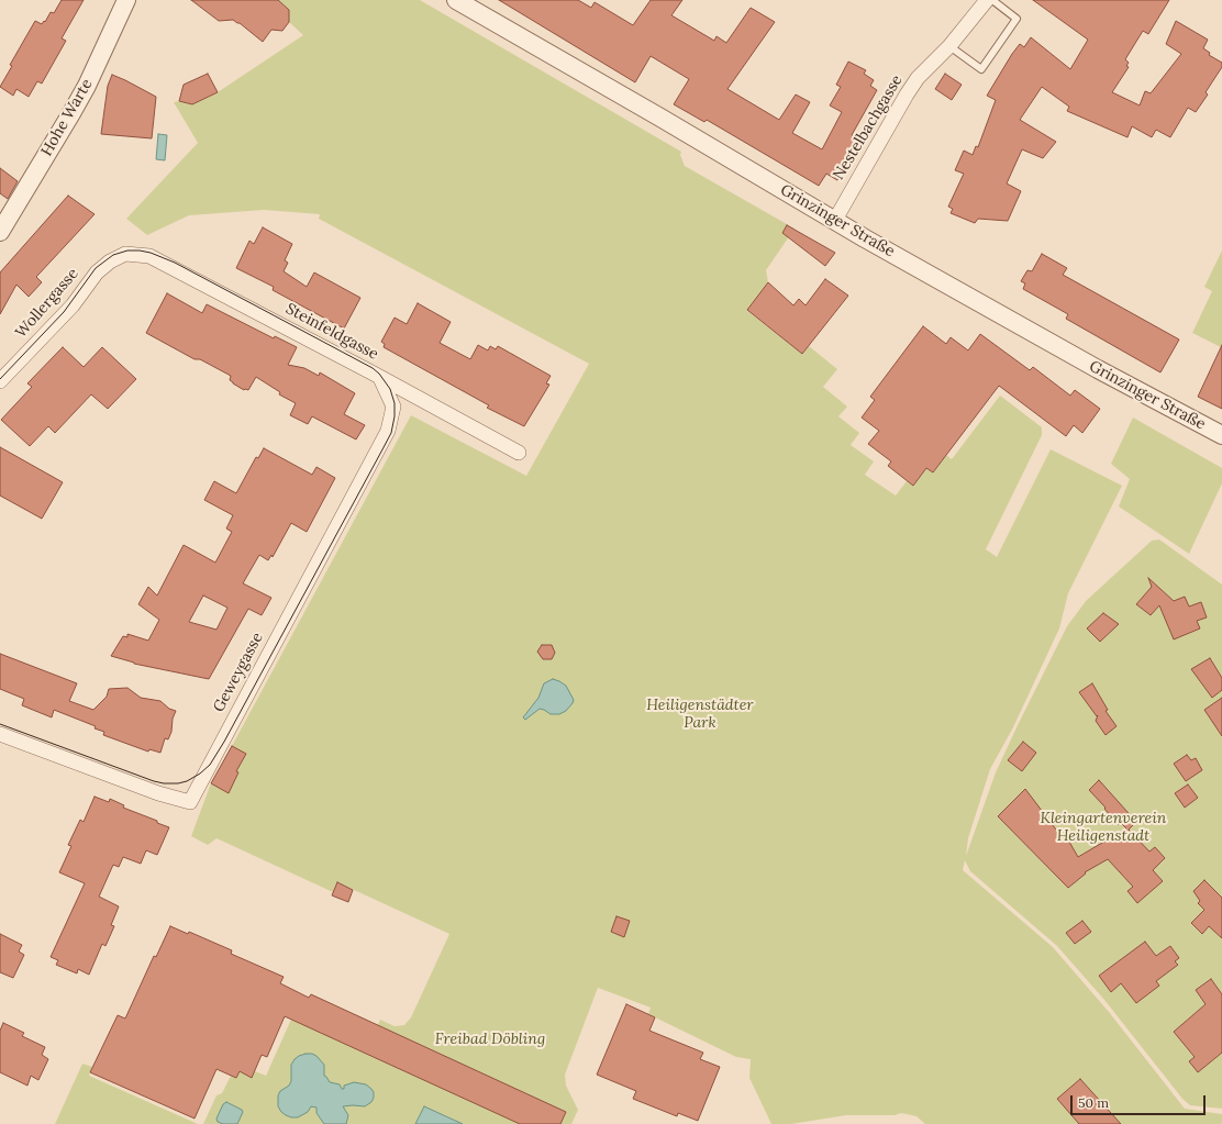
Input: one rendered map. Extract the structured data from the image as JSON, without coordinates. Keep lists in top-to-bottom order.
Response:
{
  "streets": {
    "street": [
      "Hohe Warte",
      "Nestelbachgasse",
      "Grinzinger Straße",
      "Wollergasse",
      "Steinfeldgasse",
      "Geweygasse"
    ]
  },
  "crossings": [
    ["Nestelbachgasse", "Grinzinger Straße"],
    ["Wollergasse", "Steinfeldgasse"],
    ["Steinfeldgasse", "Geweygasse"]
  ],
  "parks": ["Heiligenstädter Park", "Kleingartenverein Heiligenstadt", "Freibad Döbling"],
  "scale_bar": "50 m"
}
